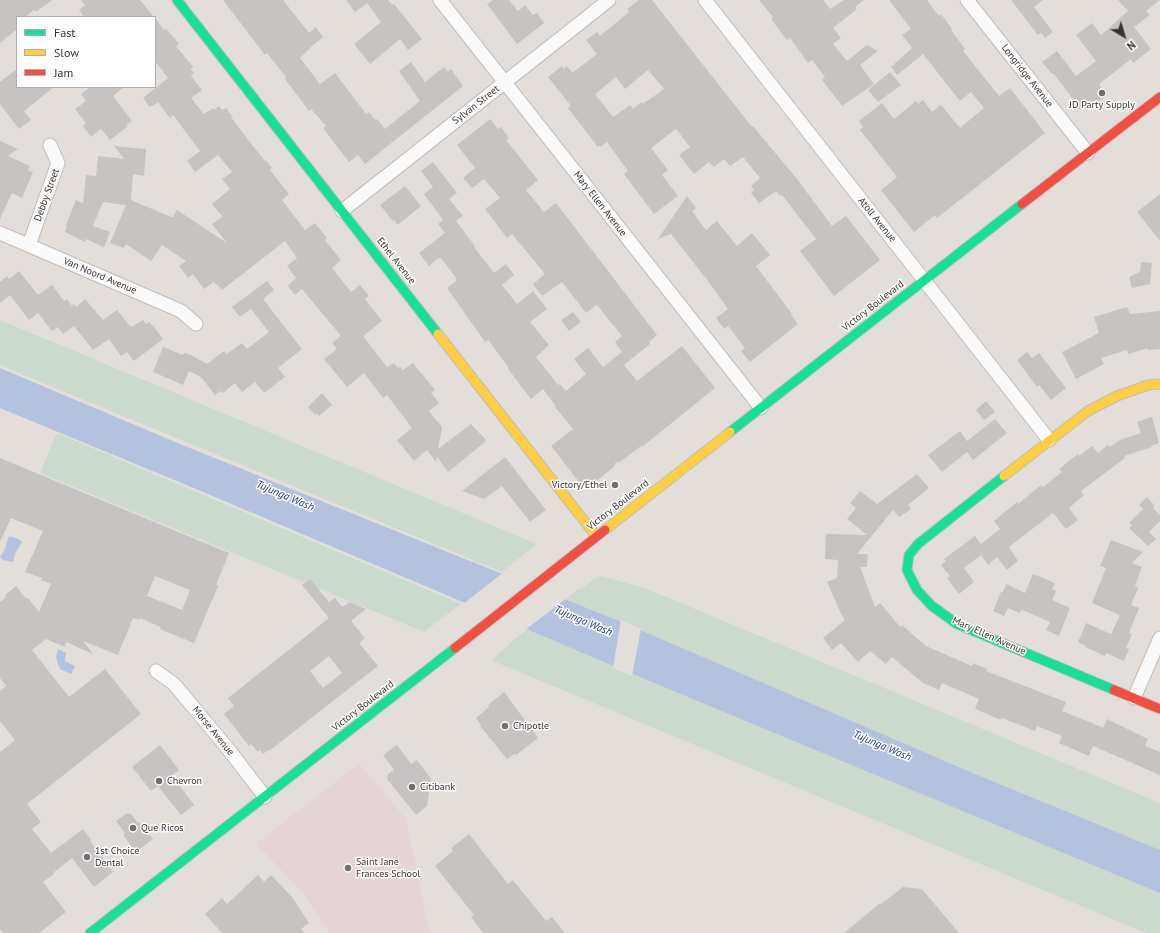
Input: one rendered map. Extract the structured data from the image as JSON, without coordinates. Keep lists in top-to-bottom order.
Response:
{
  "streets": {
    "main road": ["Mary Ellen Avenue", "Ethel Avenue", "Victory Boulevard"],
    "street": [
      "Longridge Avenue",
      "Sylvan Street",
      "Debby Street",
      "Atoll Avenue",
      "Van Noord Avenue",
      "Morse Avenue"
    ]
  },
  "crossings": [
    ["Longridge Avenue", "Victory Boulevard"],
    ["Sylvan Street", "Mary Ellen Avenue"],
    ["Sylvan Street", "Ethel Avenue"],
    ["Debby Street", "Van Noord Avenue"],
    ["Mary Ellen Avenue", "Atoll Avenue"],
    ["Mary Ellen Avenue", "Victory Boulevard"],
    ["Atoll Avenue", "Victory Boulevard"],
    ["Ethel Avenue", "Victory Boulevard"],
    ["Victory Boulevard", "Morse Avenue"]
  ],
  "water": ["Tujunga Wash"],
  "places": [
    "JD Party Supply",
    "Victory/Ethel",
    "Chipotle",
    "Chevron",
    "Citibank",
    "Que Ricos",
    "1st Choice Dental",
    "Saint Jane Frances School"
  ],
  "legend": ["Fast", "Slow", "Jam"],
  "north": "bottom right"
}
